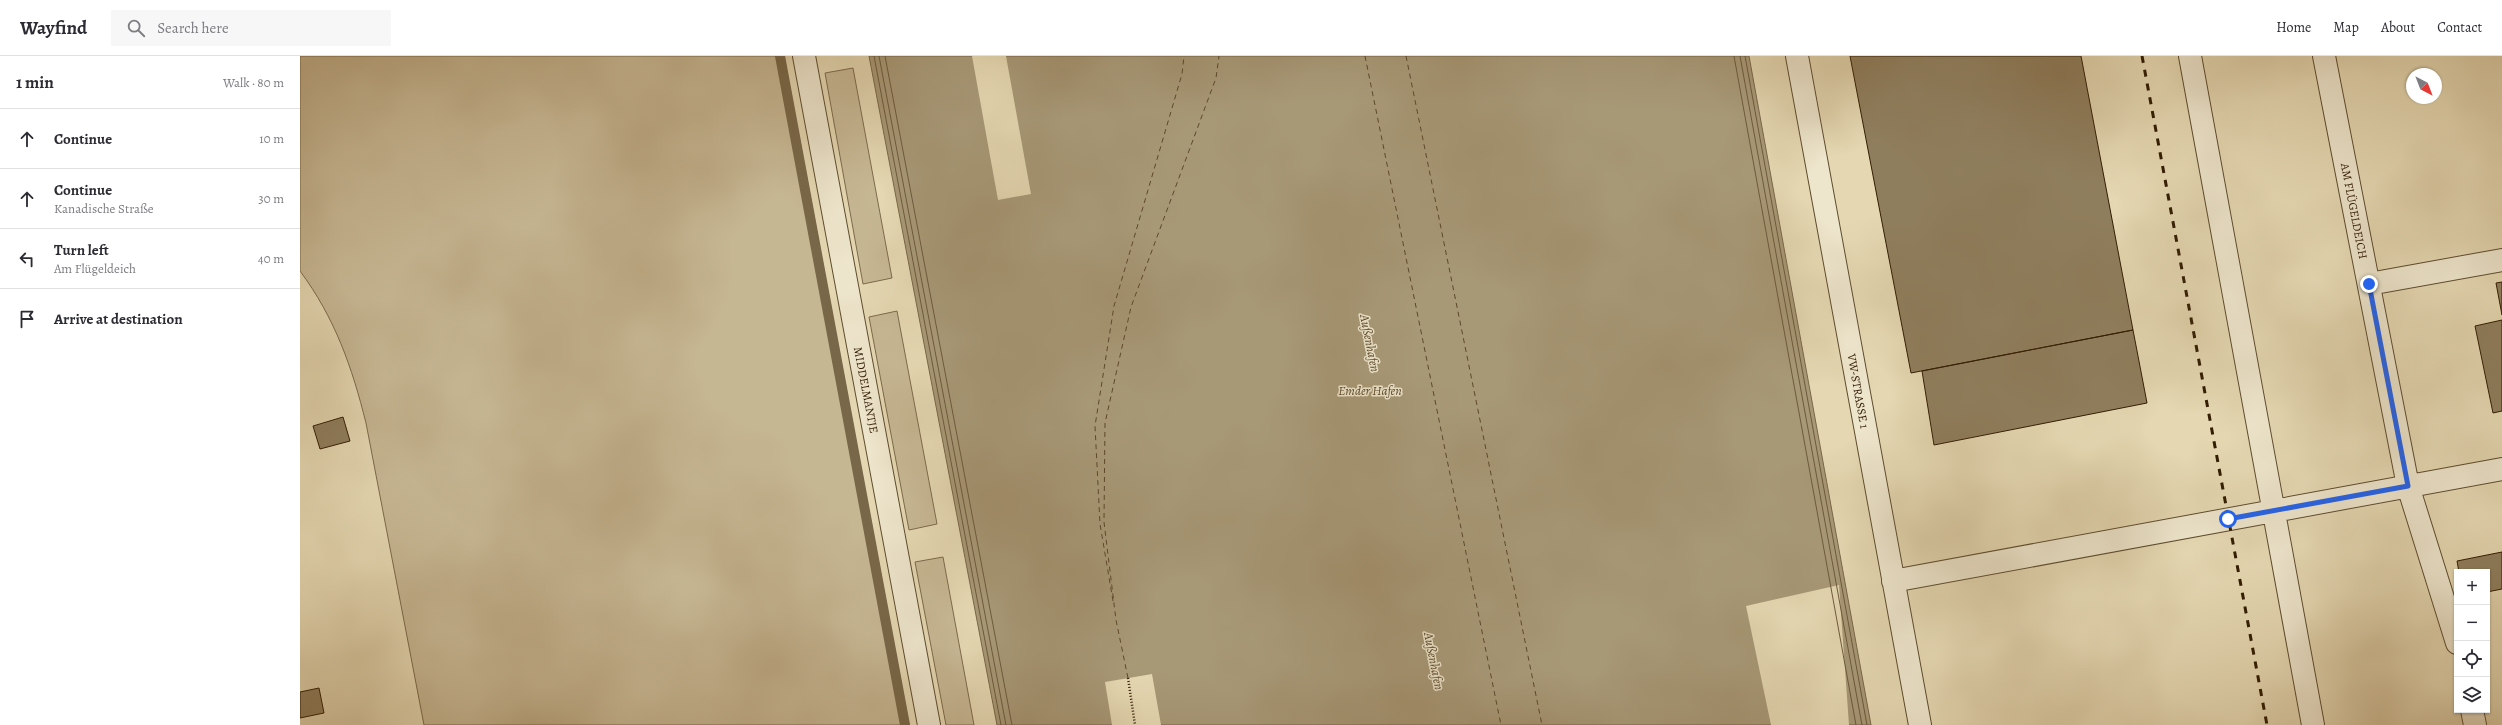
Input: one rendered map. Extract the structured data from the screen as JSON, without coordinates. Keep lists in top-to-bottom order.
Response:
{
  "streets": {
    "street": ["AM FLÜGELDEICH", "MIDDELMANTJE", "VW-STRASSE 1"]
  },
  "water": ["Außenhafen", "Emder Hafen"],
  "north": "bottom right",
  "page": {
    "header": "Wayfind",
    "search": "Search here",
    "nav": [
      "Home",
      "Map",
      "About",
      "Contact"
    ],
    "heading": ["1 min", "Walk · 80 m"],
    "list": [
      ["Continue", "10 m"],
      ["Continue", "Kanadische Straße", "30 m"],
      ["Turn left", "Am Flügeldeich", "40 m"],
      "Arrive at destination"
    ],
    "map_buttons": ["+", "−"]
  }
}
